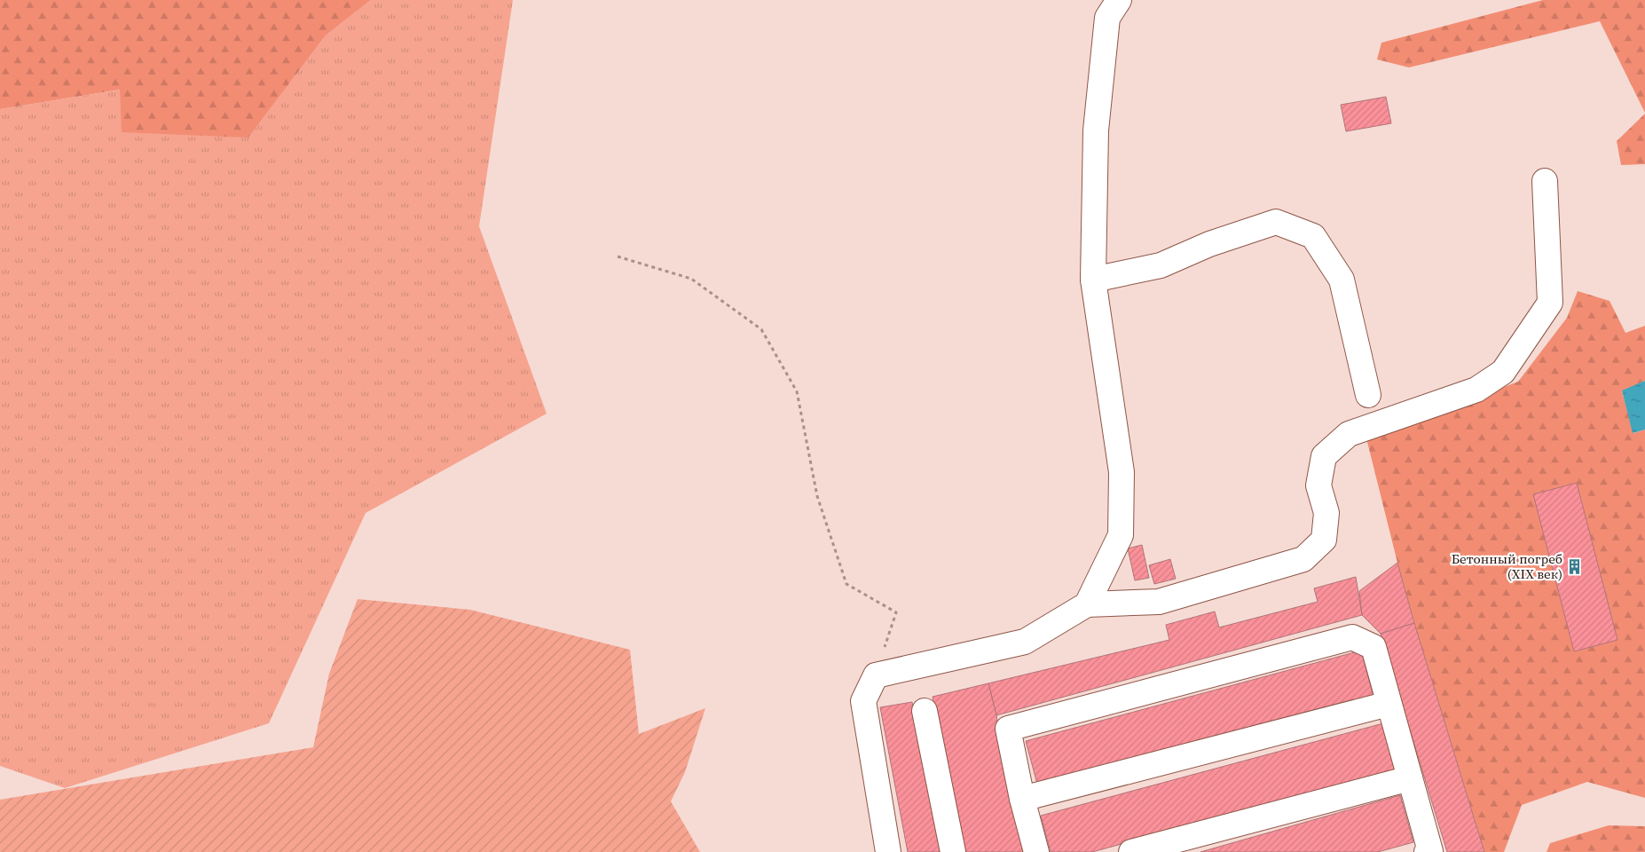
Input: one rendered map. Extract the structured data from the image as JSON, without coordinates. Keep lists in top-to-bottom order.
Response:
{
  "places": {
    "building": ["Бетонный погреб (ХIX век)"]
  }
}
